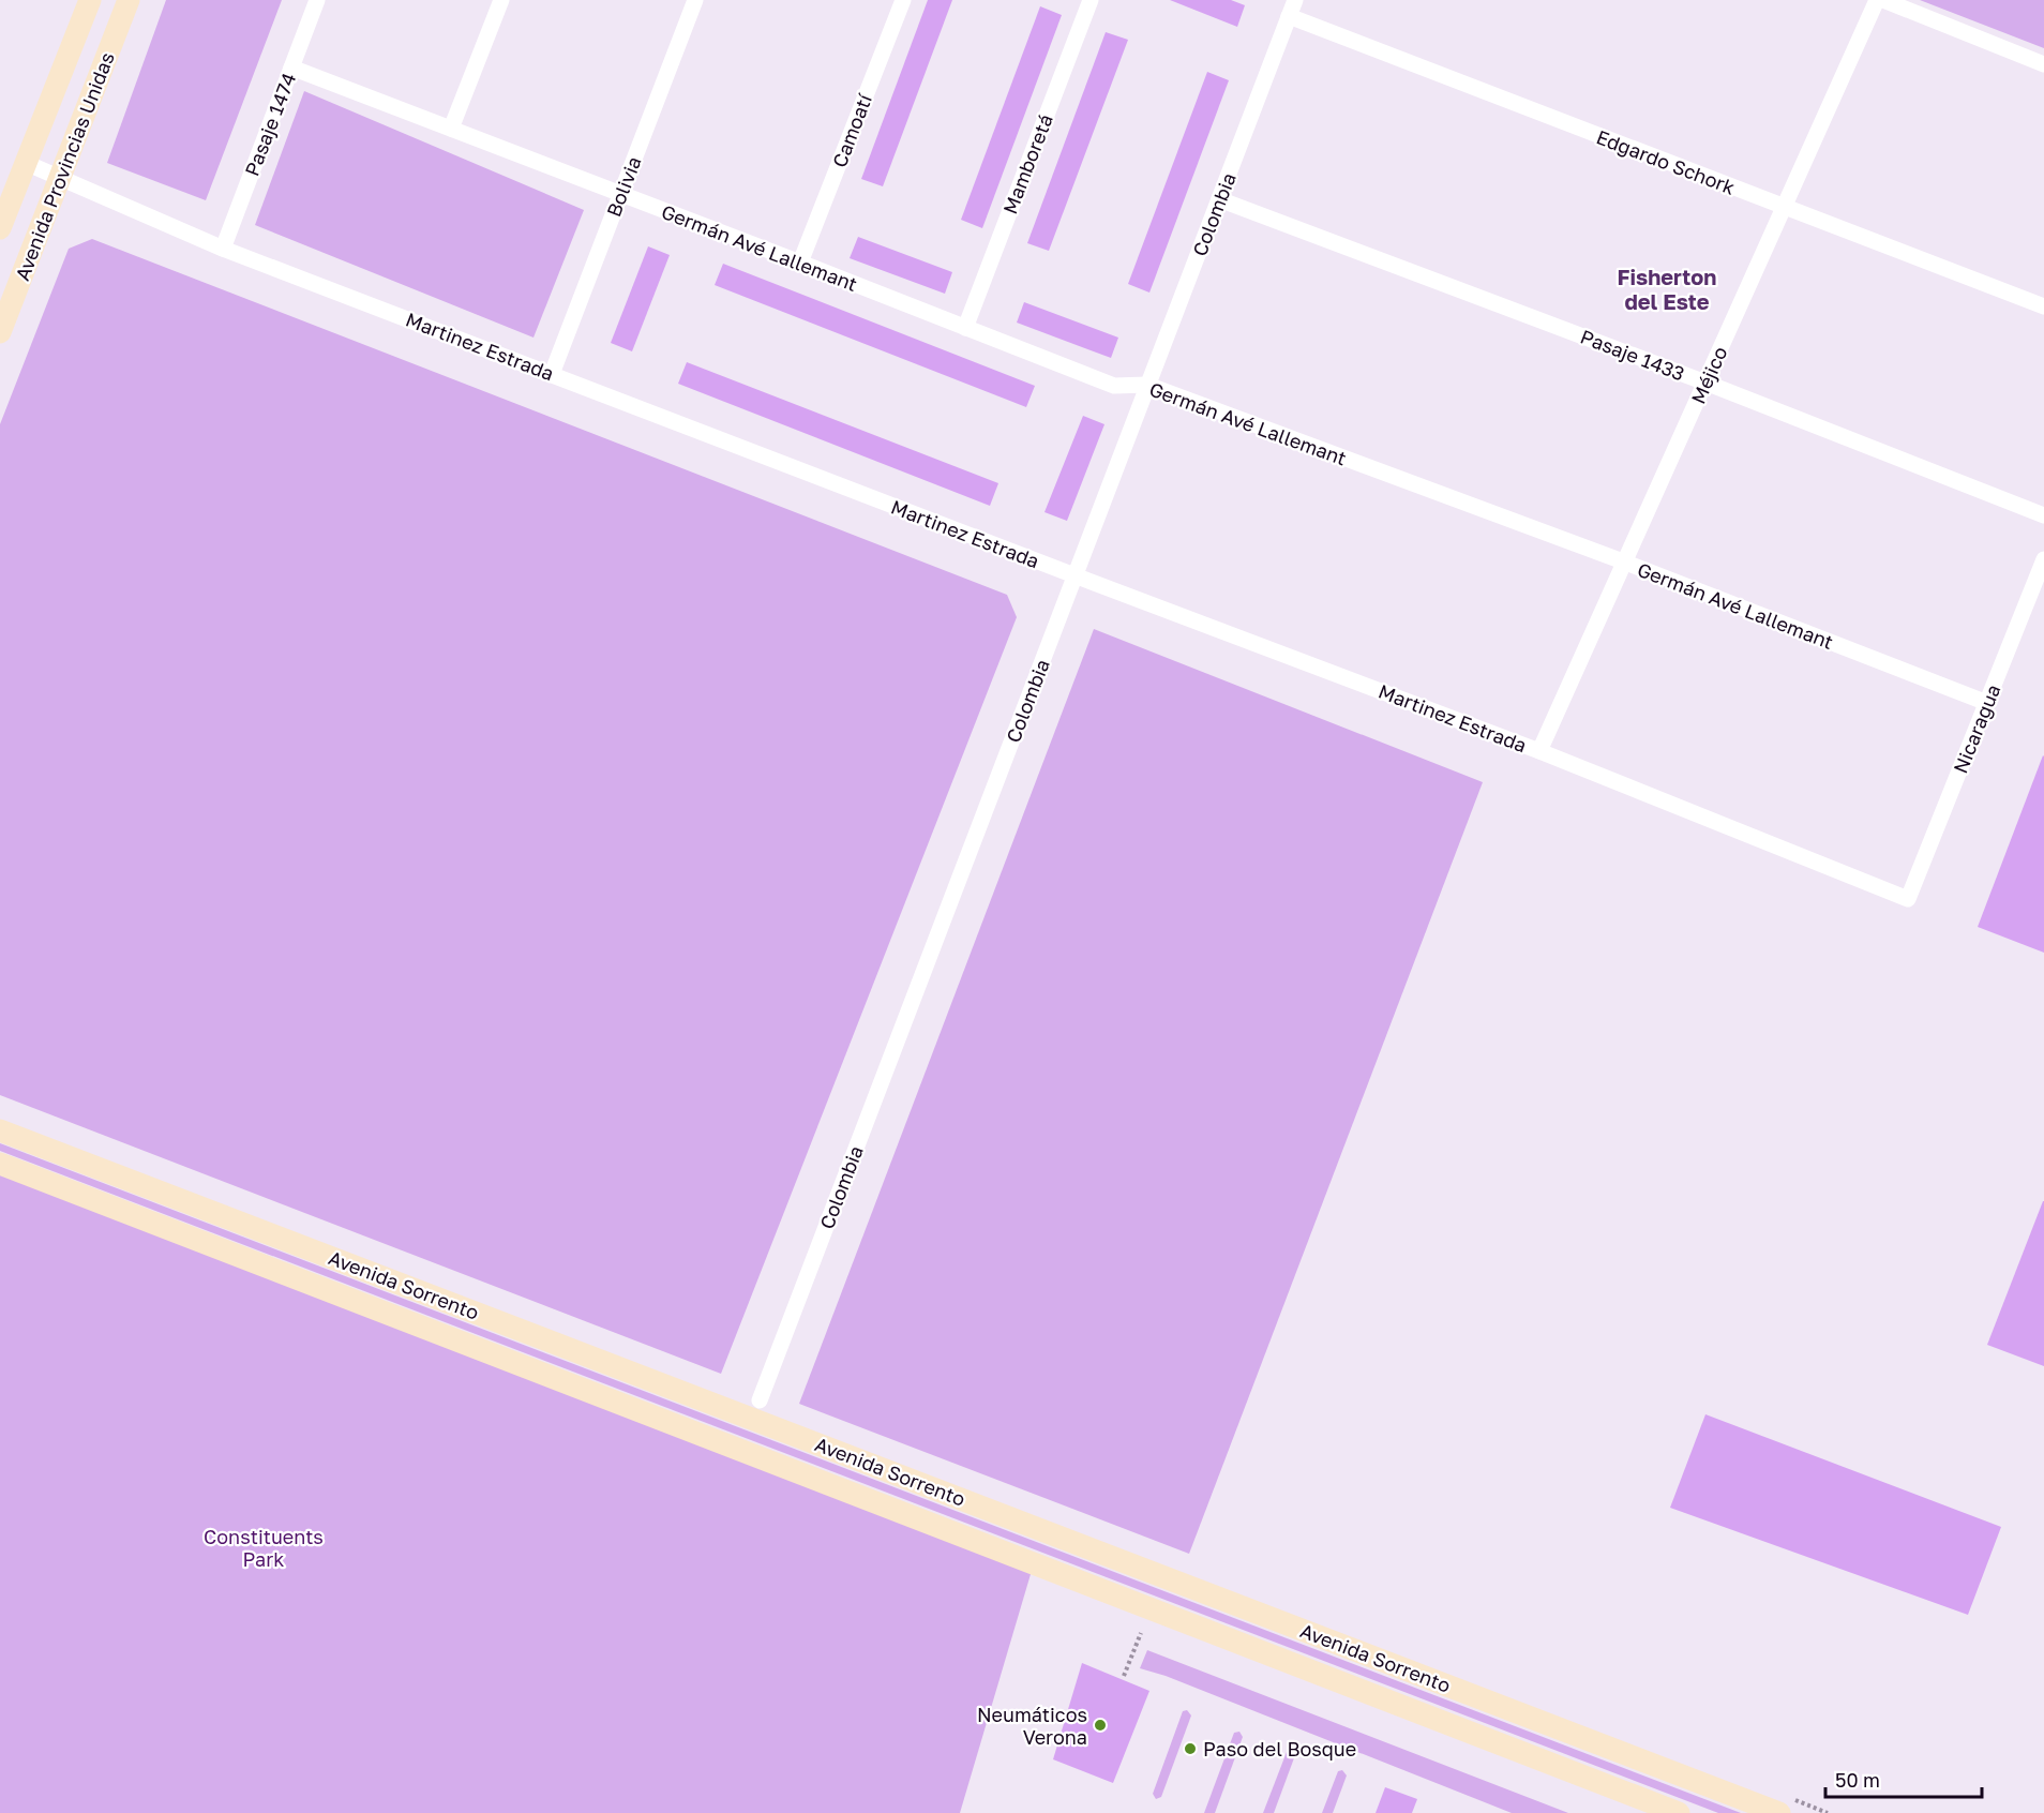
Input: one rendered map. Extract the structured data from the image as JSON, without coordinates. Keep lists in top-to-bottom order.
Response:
{
  "streets": {
    "main road": ["Avenida Provincias Unidas", "Avenida Sorrento"],
    "street": [
      "Pasaje 1474",
      "Camoatí",
      "Edgardo Schork",
      "Mamboretá",
      "Bolivia",
      "Colombia",
      "Germán Avé Lallemant",
      "Martinez Estrada",
      "Pasaje 1433",
      "Méjico",
      "Nicaragua"
    ]
  },
  "crossings": [
    ["Pasaje 1474", "Germán Avé Lallemant"],
    ["Pasaje 1474", "Martinez Estrada"],
    ["Camoatí", "Germán Avé Lallemant"],
    ["Edgardo Schork", "Colombia"],
    ["Edgardo Schork", "Méjico"],
    ["Mamboretá", "Germán Avé Lallemant"],
    ["Avenida Provincias Unidas", "Martinez Estrada"],
    ["Bolivia", "Germán Avé Lallemant"],
    ["Bolivia", "Martinez Estrada"],
    ["Colombia", "Germán Avé Lallemant"],
    ["Colombia", "Martinez Estrada"],
    ["Colombia", "Pasaje 1433"],
    ["Germán Avé Lallemant", "Méjico"],
    ["Germán Avé Lallemant", "Nicaragua"],
    ["Martinez Estrada", "Méjico"],
    ["Martinez Estrada", "Nicaragua"],
    ["Pasaje 1433", "Méjico"]
  ],
  "districts": ["Fisherton del Este"],
  "parks": ["Constituents Park"],
  "places": ["Neumáticos Verona", "Paso del Bosque"],
  "scale_bar": "50 m"
}
